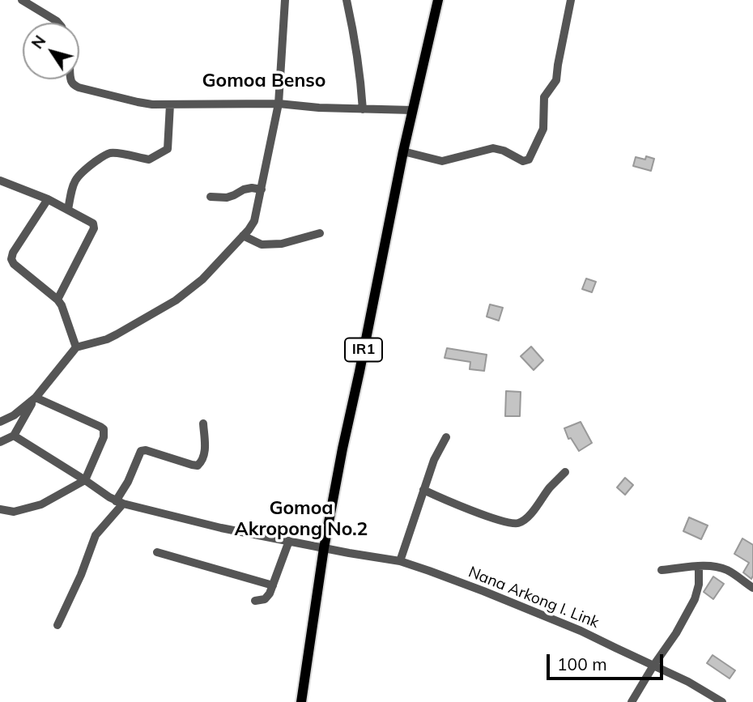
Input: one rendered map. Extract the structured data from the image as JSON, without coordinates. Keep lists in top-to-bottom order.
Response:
{
  "streets": {
    "main road": ["IR1"],
    "street": ["Nana Arkong I. Link"]
  },
  "crossings": [
    ["IR1", "Nana Arkong I. Link"]
  ],
  "districts": ["Gomoa Benso", "Gomoa Akropong No.2"],
  "scale_bar": "100 m",
  "north": "top left"
}
